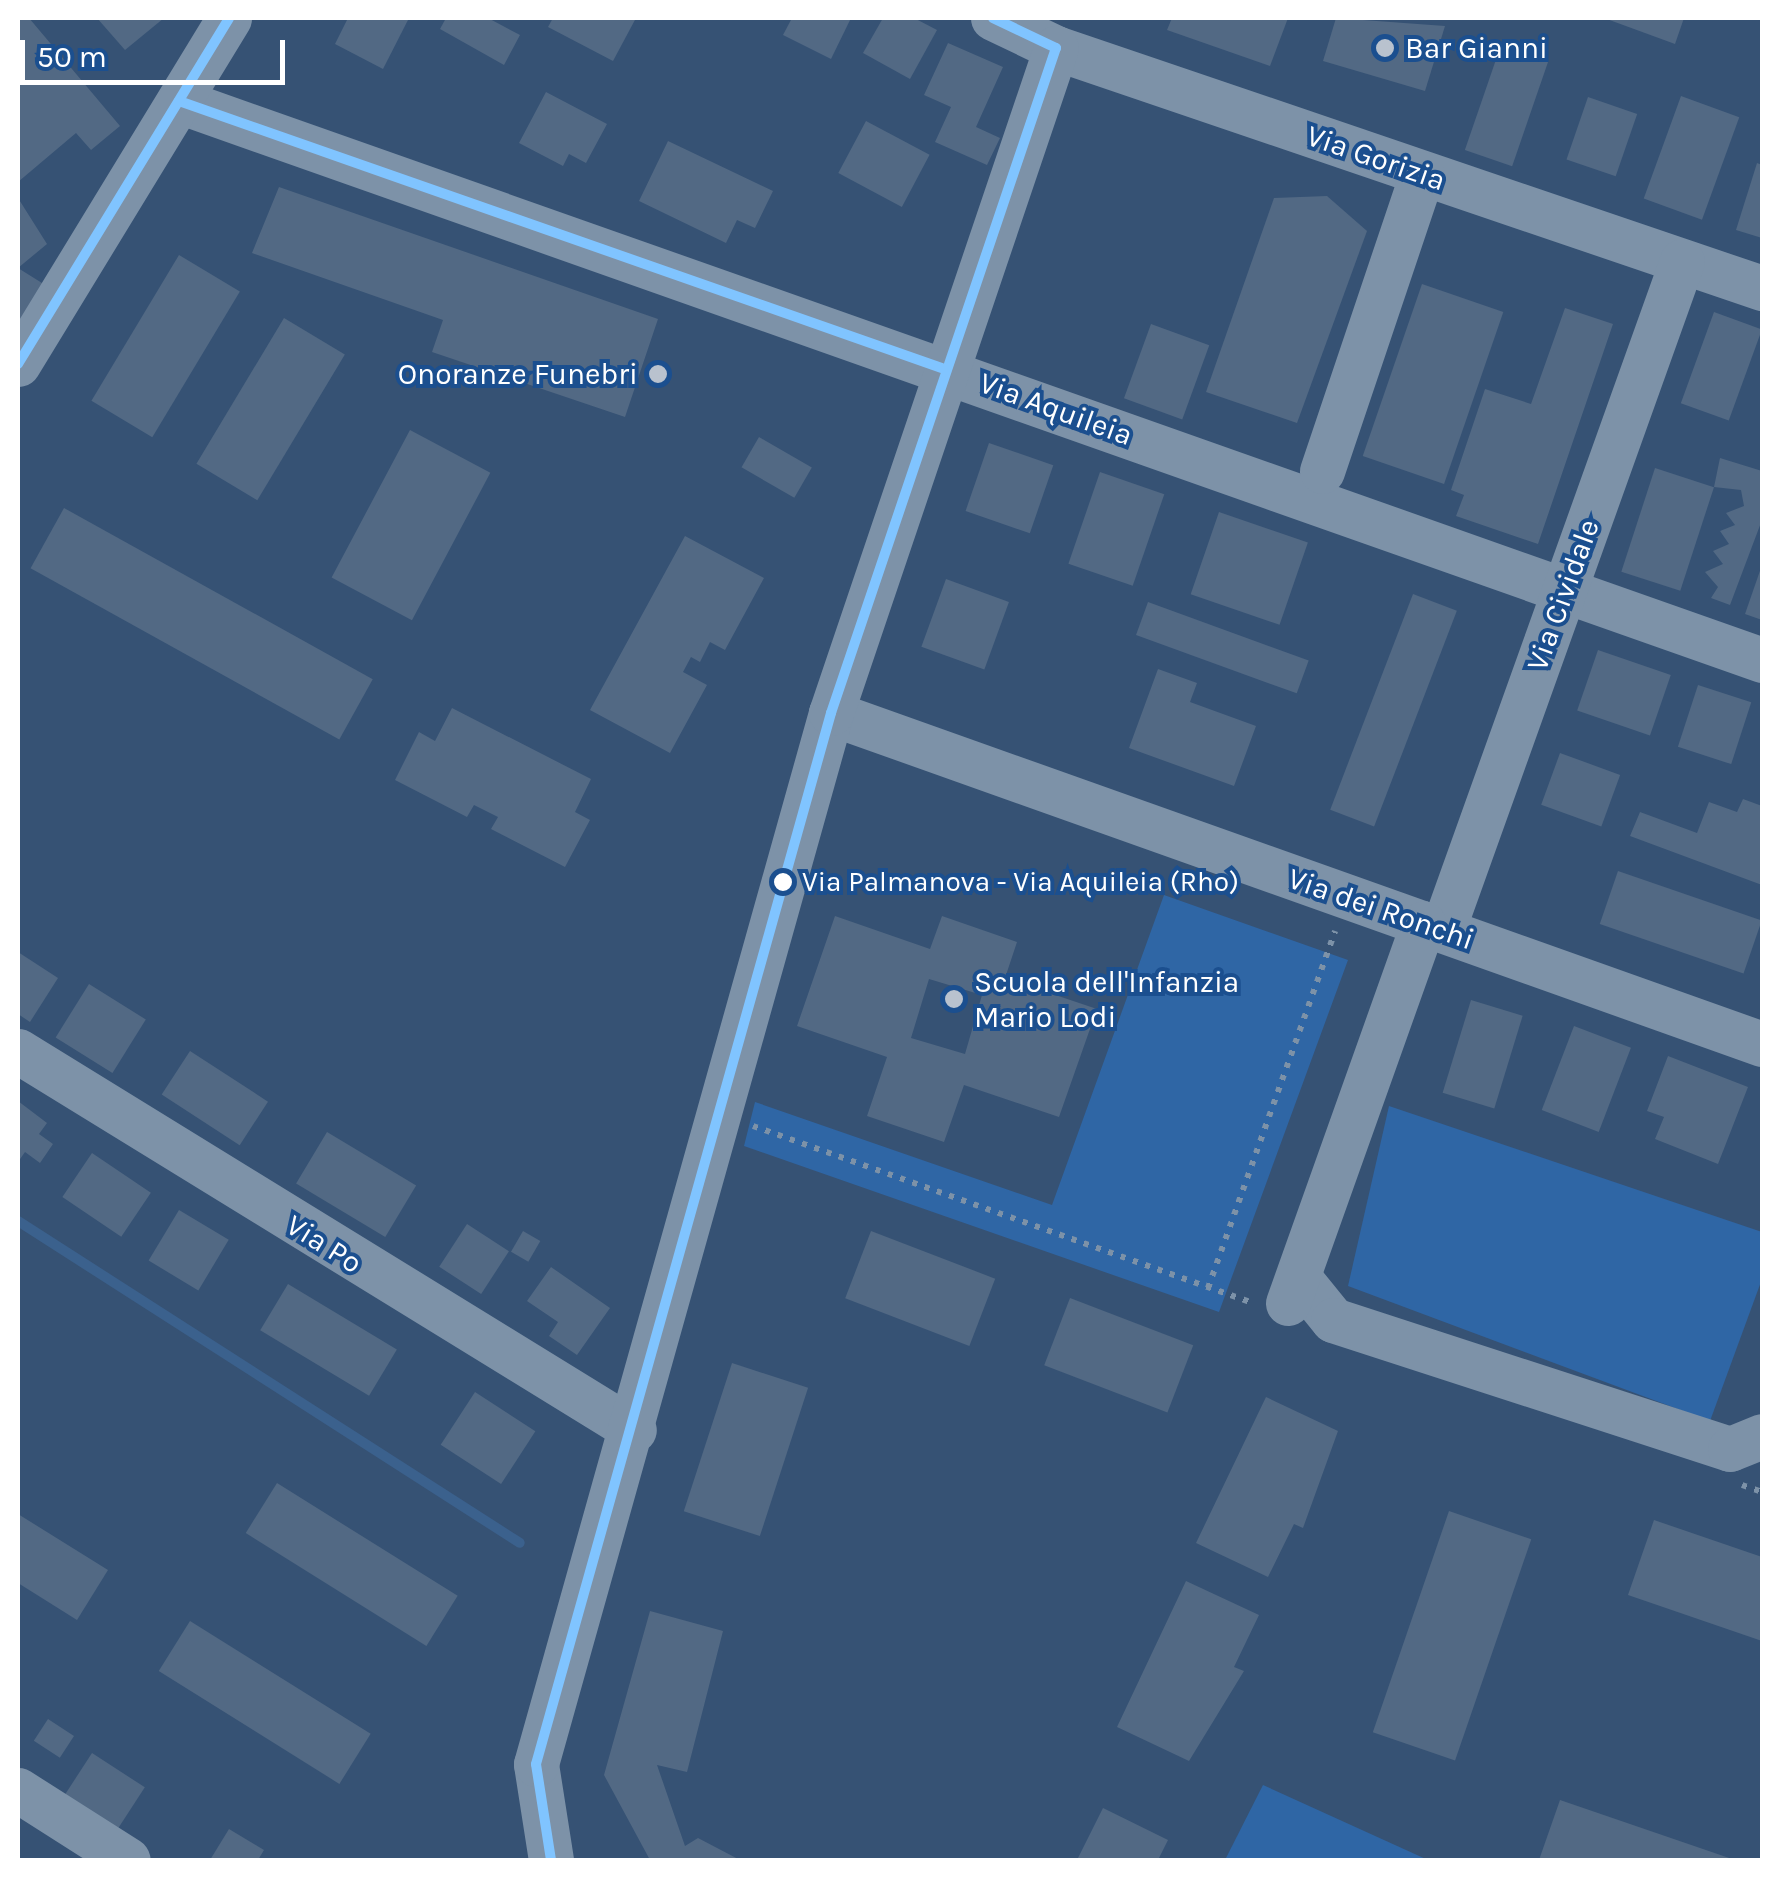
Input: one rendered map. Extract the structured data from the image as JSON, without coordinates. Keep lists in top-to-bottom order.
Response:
{
  "streets": {
    "street": [
      "Via Gorizia",
      "Via Aquileia",
      "Via Cividale",
      "Via dei Ronchi",
      "Via Po"
    ]
  },
  "crossings": [
    ["Via Gorizia", "Via Cividale"],
    ["Via Aquileia", "Via Cividale"],
    ["Via Cividale", "Via dei Ronchi"]
  ],
  "places": [
    "Bar Gianni",
    "Onoranze Funebri",
    "Via Palmanova - Via Aquileia (Rho)",
    "Scuola dell'Infanzia Mario Lodi"
  ],
  "scale_bar": "50 m"
}
